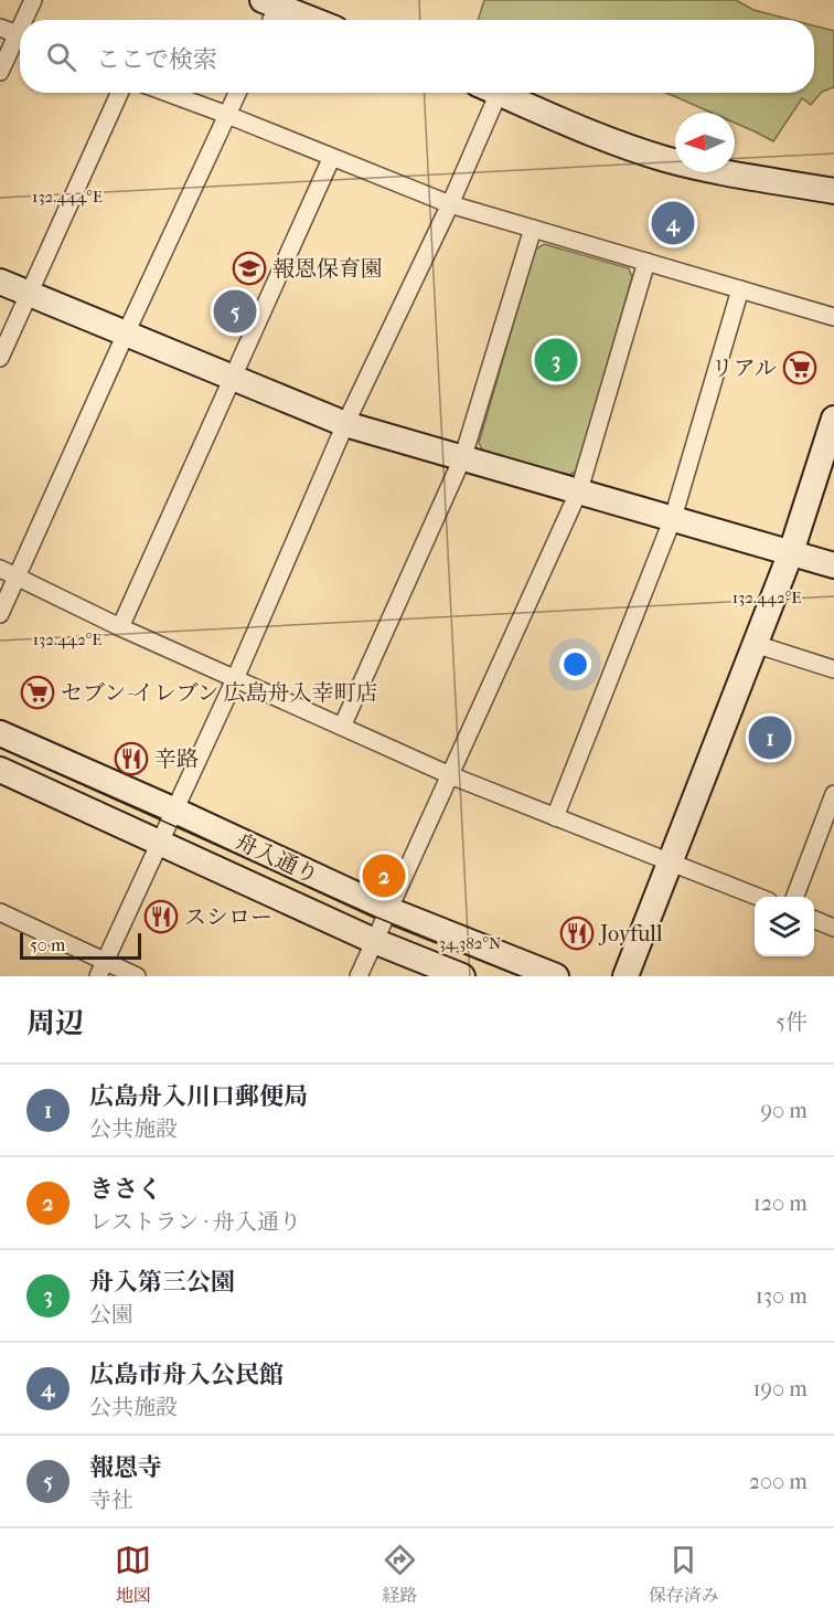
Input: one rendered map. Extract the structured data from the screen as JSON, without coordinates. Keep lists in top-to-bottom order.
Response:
{
  "streets": {
    "street": ["舟入通り"]
  },
  "places": {
    "school or university": ["報恩保育園"],
    "supermarket": ["リアル", "セブン-イレブン 広島舟入幸町店"],
    "restaurant": ["辛路", "スシロー", "Joyfull"]
  },
  "scale_bar": "50 m",
  "north": "left",
  "page": {
    "search": "ここで検索",
    "pins": [
      "4",
      "5",
      "3",
      "1",
      "2"
    ],
    "scale": "50 m",
    "heading": ["周辺", "5件"],
    "list": [
      {
        "mark": "1",
        "name": "広島舟入川口郵便局",
        "note": "公共施設",
        "value": "90 m"
      },
      {
        "mark": "2",
        "name": "きさく",
        "note": "レストラン · 舟入通り",
        "value": "120 m"
      },
      {
        "mark": "3",
        "name": "舟入第三公園",
        "note": "公園",
        "value": "130 m"
      },
      {
        "mark": "4",
        "name": "広島市舟入公民館",
        "note": "公共施設",
        "value": "190 m"
      },
      {
        "mark": "5",
        "name": "報恩寺",
        "note": "寺社",
        "value": "200 m"
      }
    ],
    "nav": ["地図", "経路", "保存済み"]
  },
  "coordinates": ["132.444°E", "132.442°E", "34.382°N"]
}
